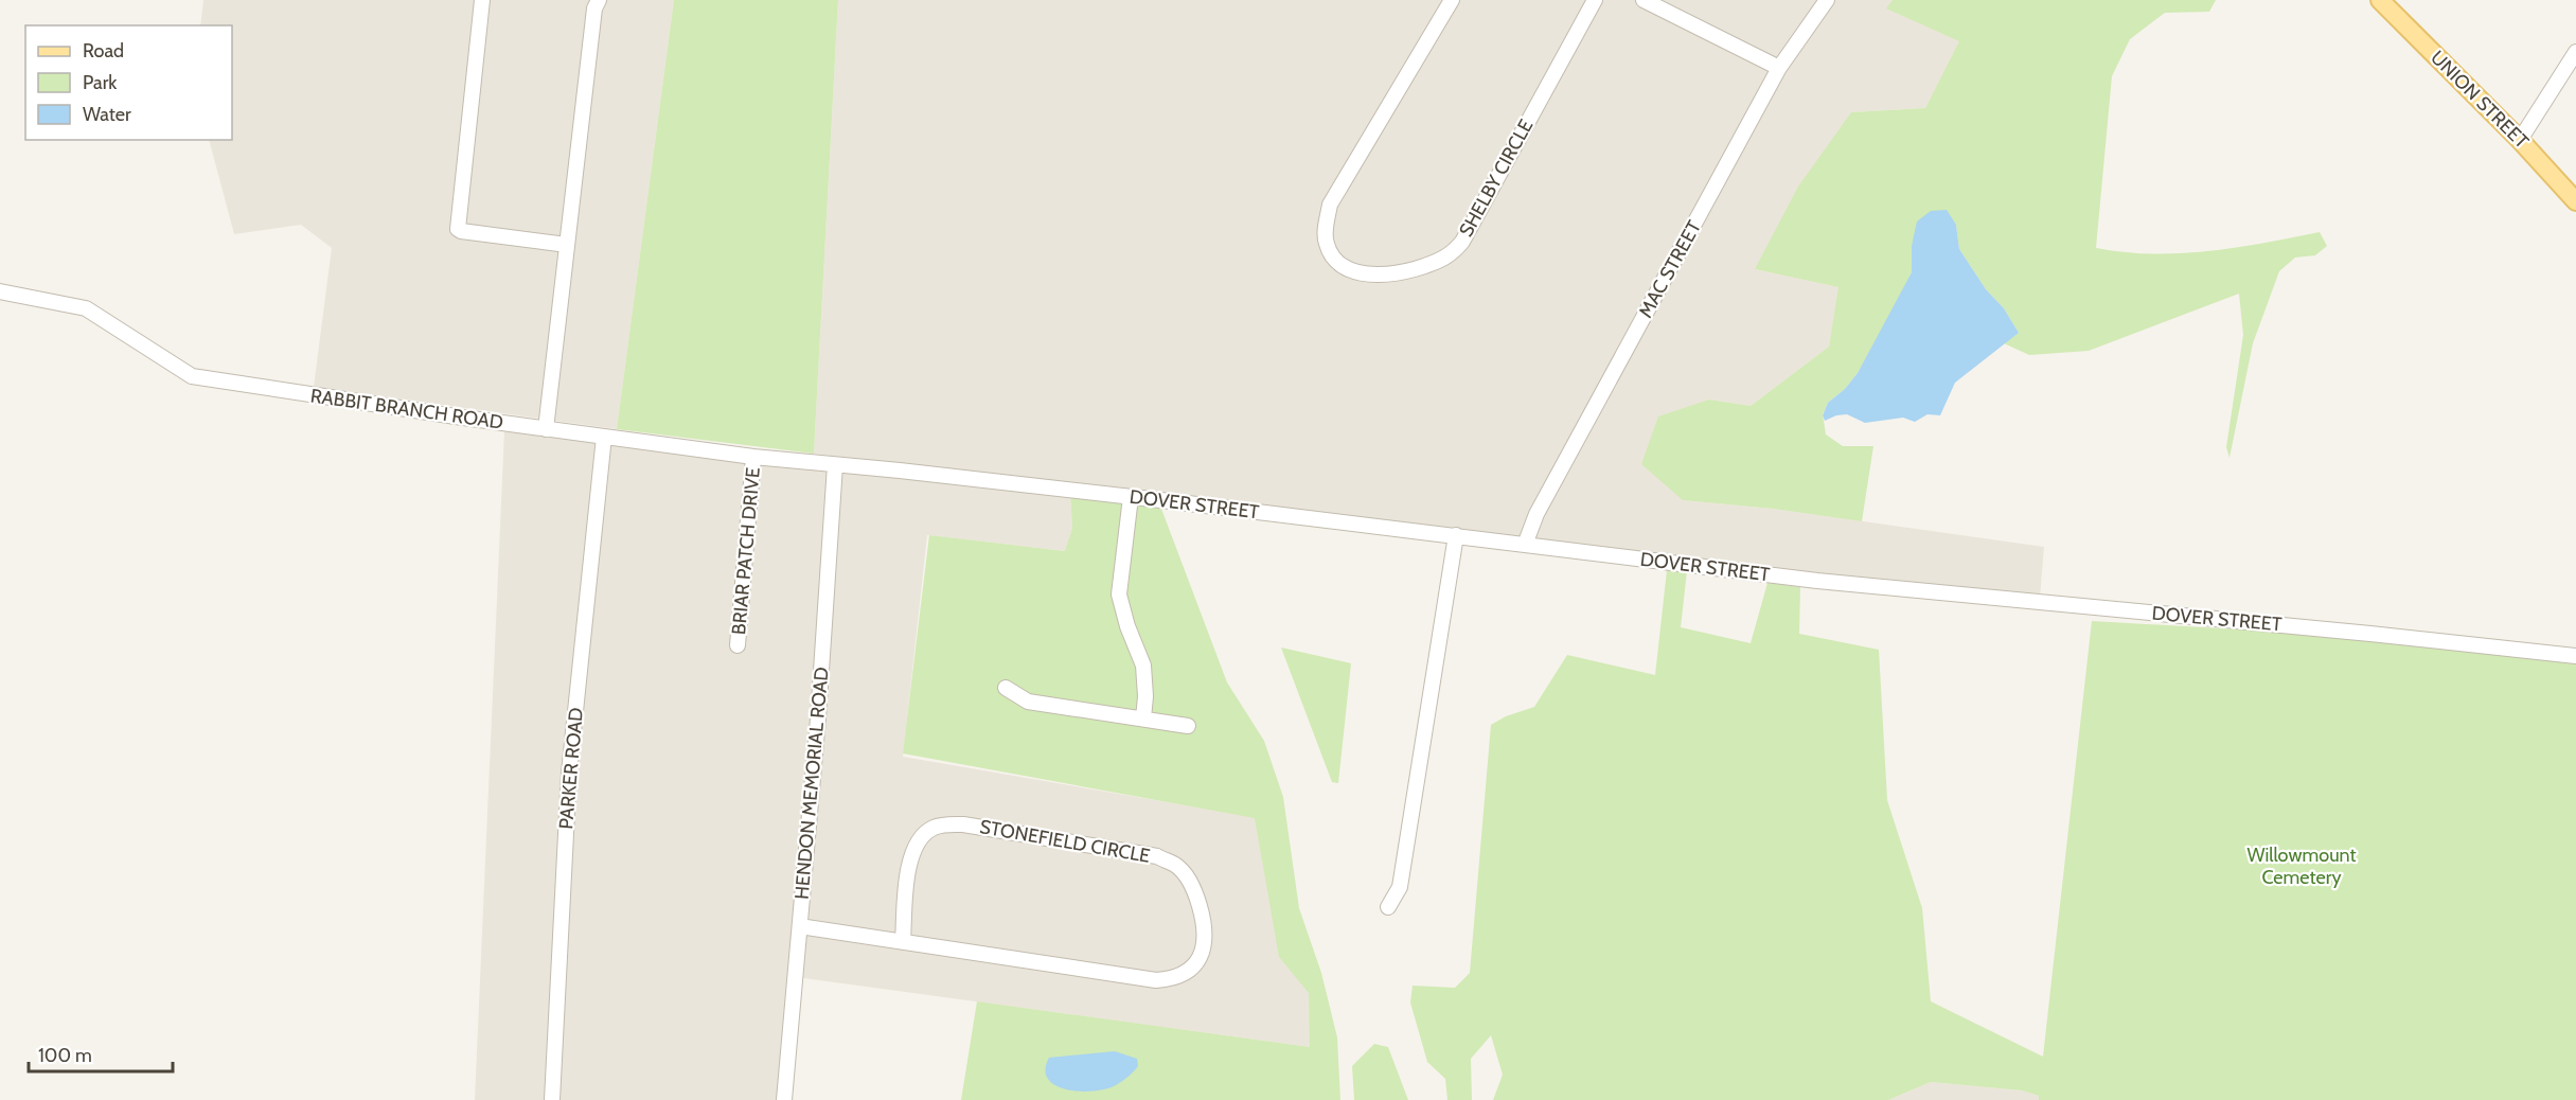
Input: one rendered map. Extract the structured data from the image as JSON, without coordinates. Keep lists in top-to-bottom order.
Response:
{
  "streets": {
    "main road": ["UNION STREET"],
    "street": [
      "SHELBY CIRCLE",
      "MAC STREET",
      "RABBIT BRANCH ROAD",
      "DOVER STREET",
      "BRIAR PATCH DRIVE",
      "PARKER ROAD",
      "HENDON MEMORIAL ROAD",
      "STONEFIELD CIRCLE"
    ]
  },
  "crossings": [
    ["MAC STREET", "DOVER STREET"],
    ["RABBIT BRANCH ROAD", "DOVER STREET"],
    ["RABBIT BRANCH ROAD", "BRIAR PATCH DRIVE"],
    ["RABBIT BRANCH ROAD", "PARKER ROAD"],
    ["RABBIT BRANCH ROAD", "HENDON MEMORIAL ROAD"],
    ["DOVER STREET", "HENDON MEMORIAL ROAD"],
    ["HENDON MEMORIAL ROAD", "STONEFIELD CIRCLE"]
  ],
  "parks": ["Willowmount Cemetery"],
  "legend": ["Road", "Park", "Water"],
  "scale_bar": "100 m"
}
